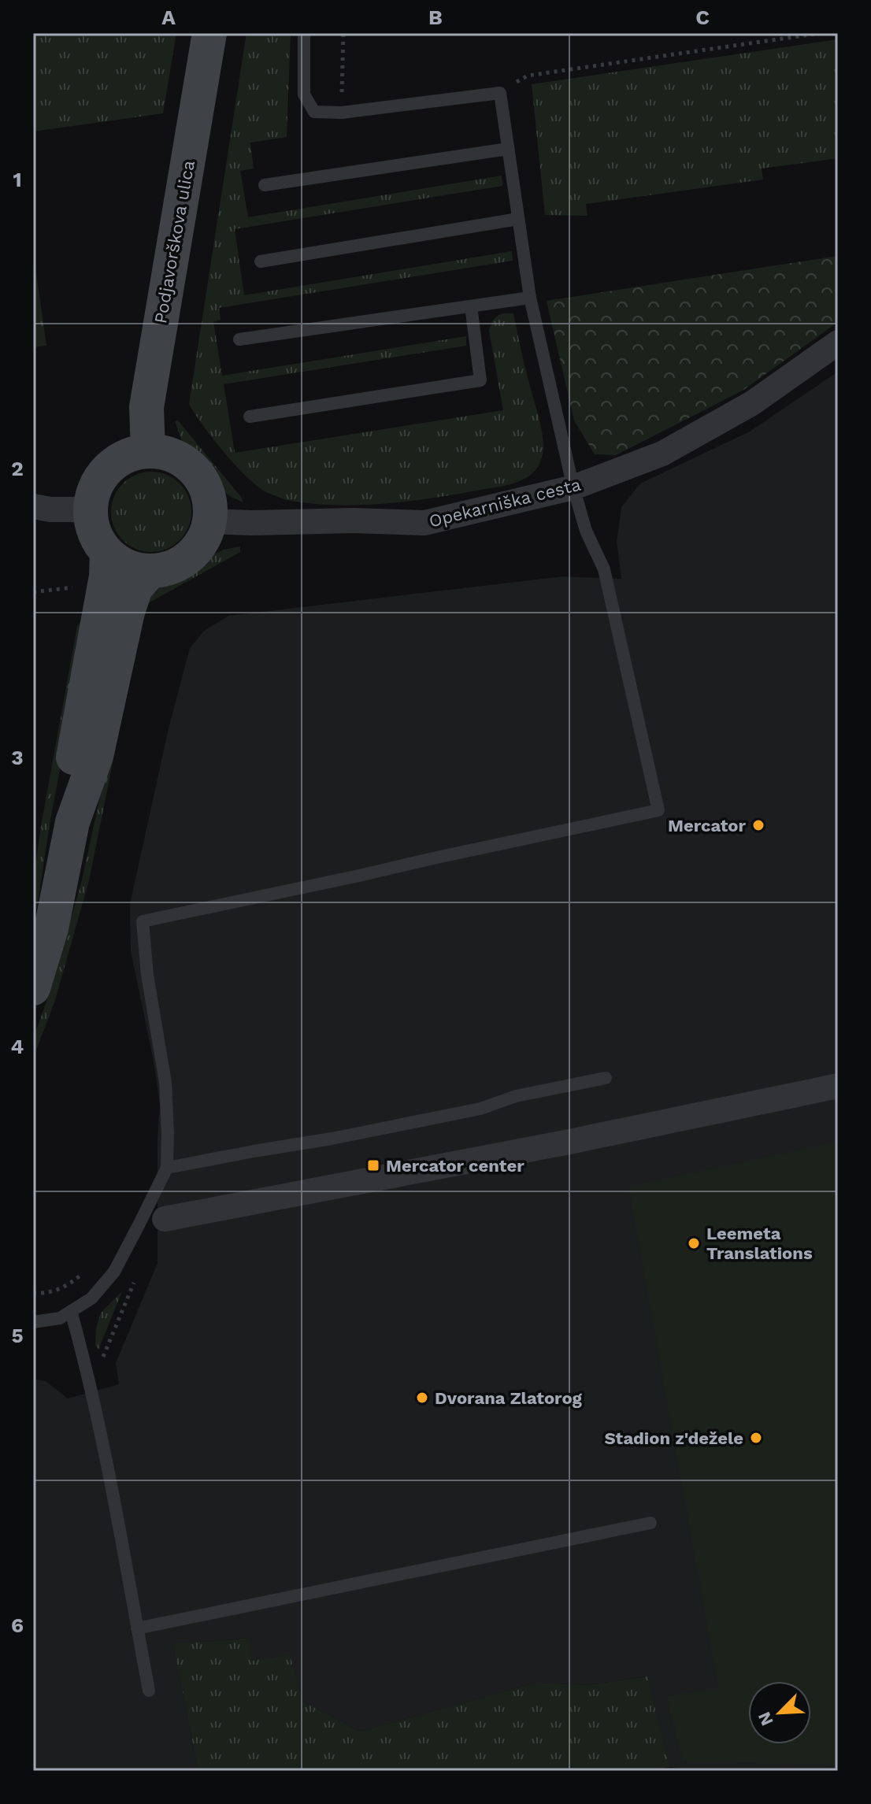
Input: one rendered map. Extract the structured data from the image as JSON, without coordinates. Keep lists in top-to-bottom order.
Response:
{
  "streets": {
    "street": ["Podjavorškova ulica", "Opekarniška cesta"]
  },
  "crossings": [
    ["Podjavorškova ulica", "Opekarniška cesta"]
  ],
  "places": {
    "other": [
      "Mercator",
      "Leemeta Translations",
      "Dvorana Zlatorog",
      "Stadion z'dežele"
    ],
    "transit": ["Mercator center"]
  },
  "north": "bottom left",
  "grid": {
    "columns": ["A", "B", "C"],
    "rows": [
      "1",
      "2",
      "3",
      "4",
      "5",
      "6"
    ]
  }
}
